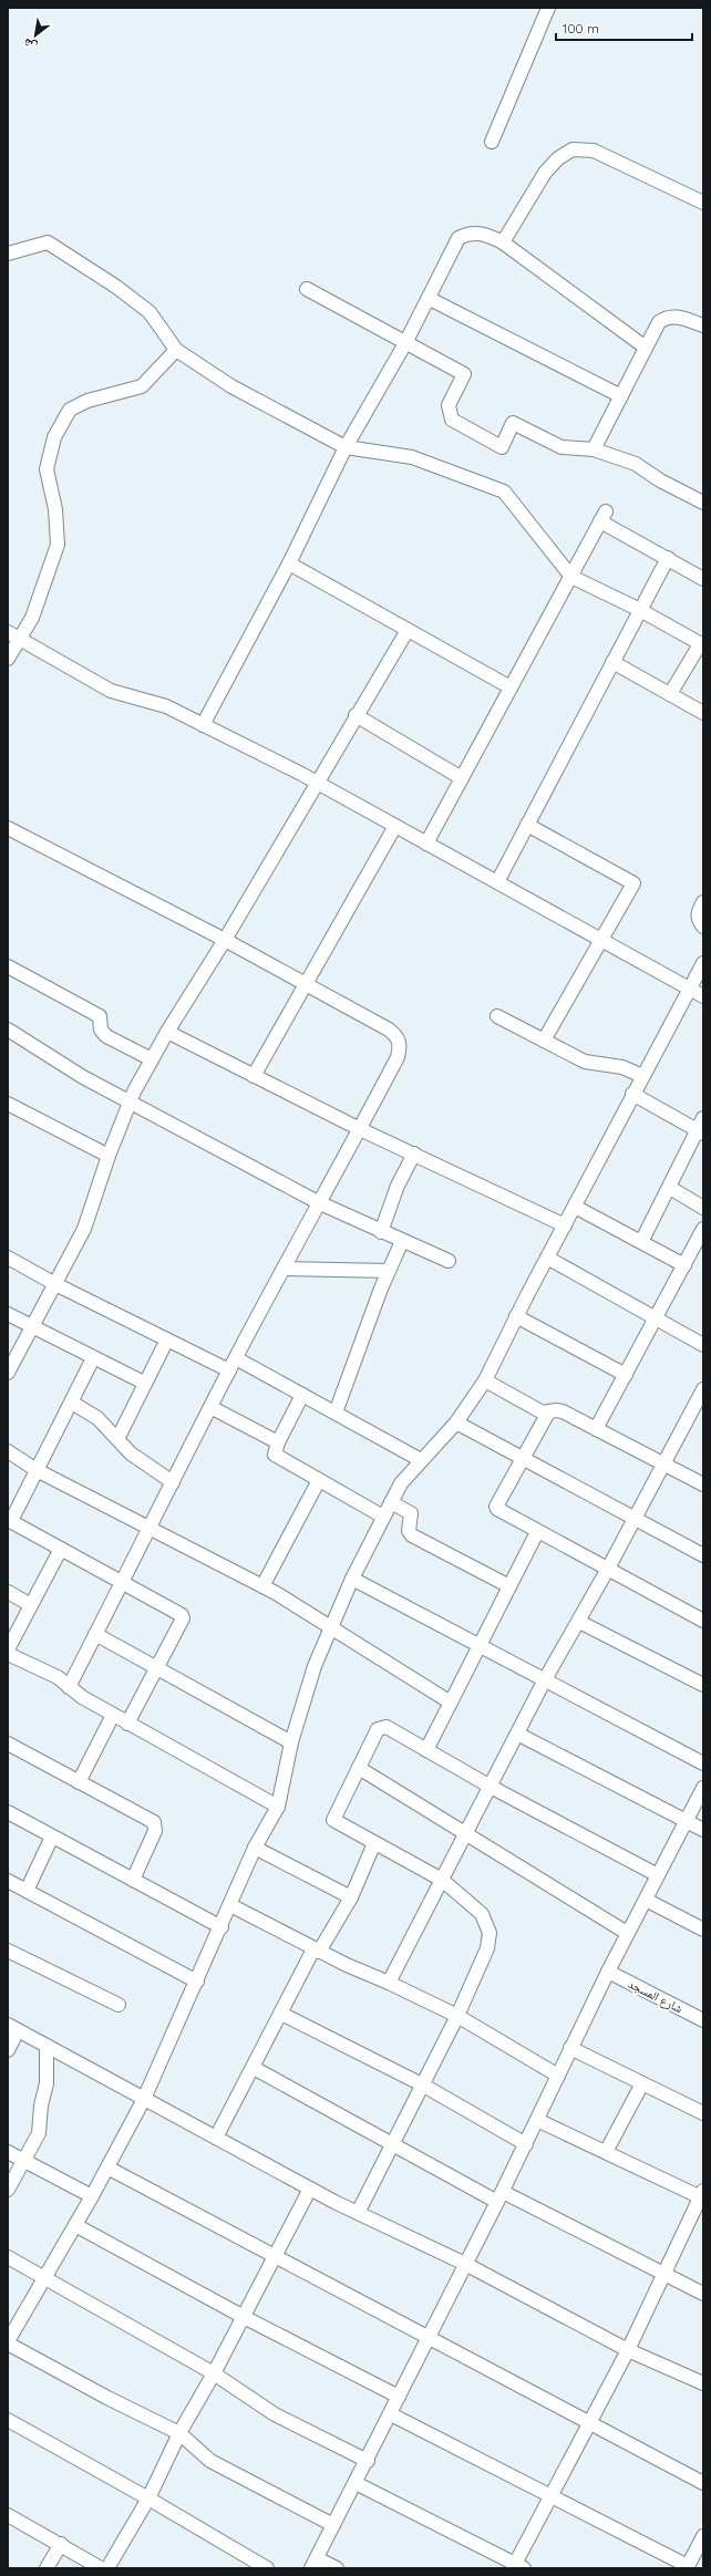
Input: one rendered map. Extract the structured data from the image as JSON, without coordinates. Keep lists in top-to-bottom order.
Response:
{
  "streets": {
    "street": ["شارع المسجد"]
  },
  "scale_bar": "100 m",
  "north": "bottom left"
}
